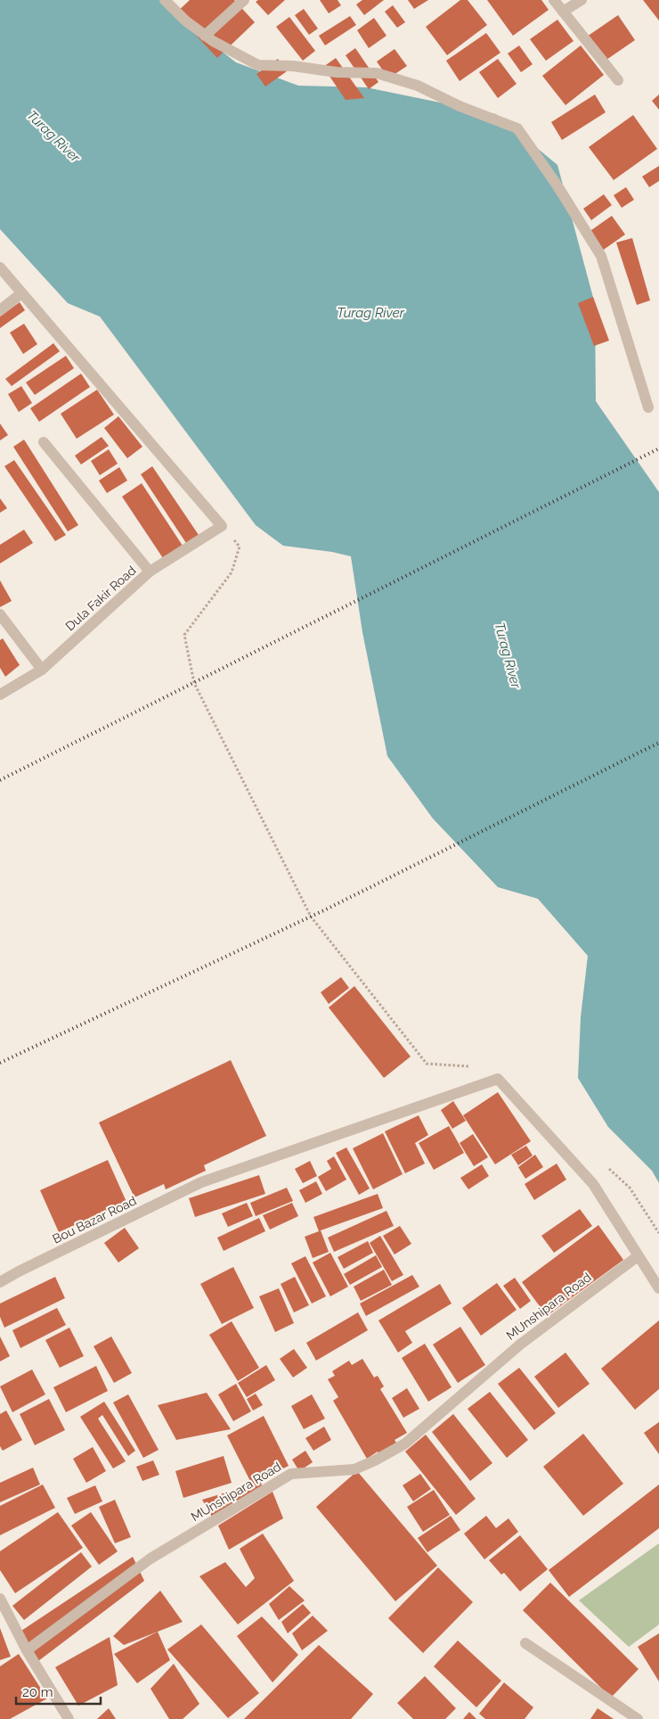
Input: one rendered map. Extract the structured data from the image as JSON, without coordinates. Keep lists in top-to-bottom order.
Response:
{
  "streets": {
    "street": ["Dula Fakir Road", "Bou Bazar Road", "MUnshipara Road"]
  },
  "crossings": [
    ["Bou Bazar Road", "MUnshipara Road"]
  ],
  "water": ["Turag River"],
  "scale_bar": "20 m"
}
